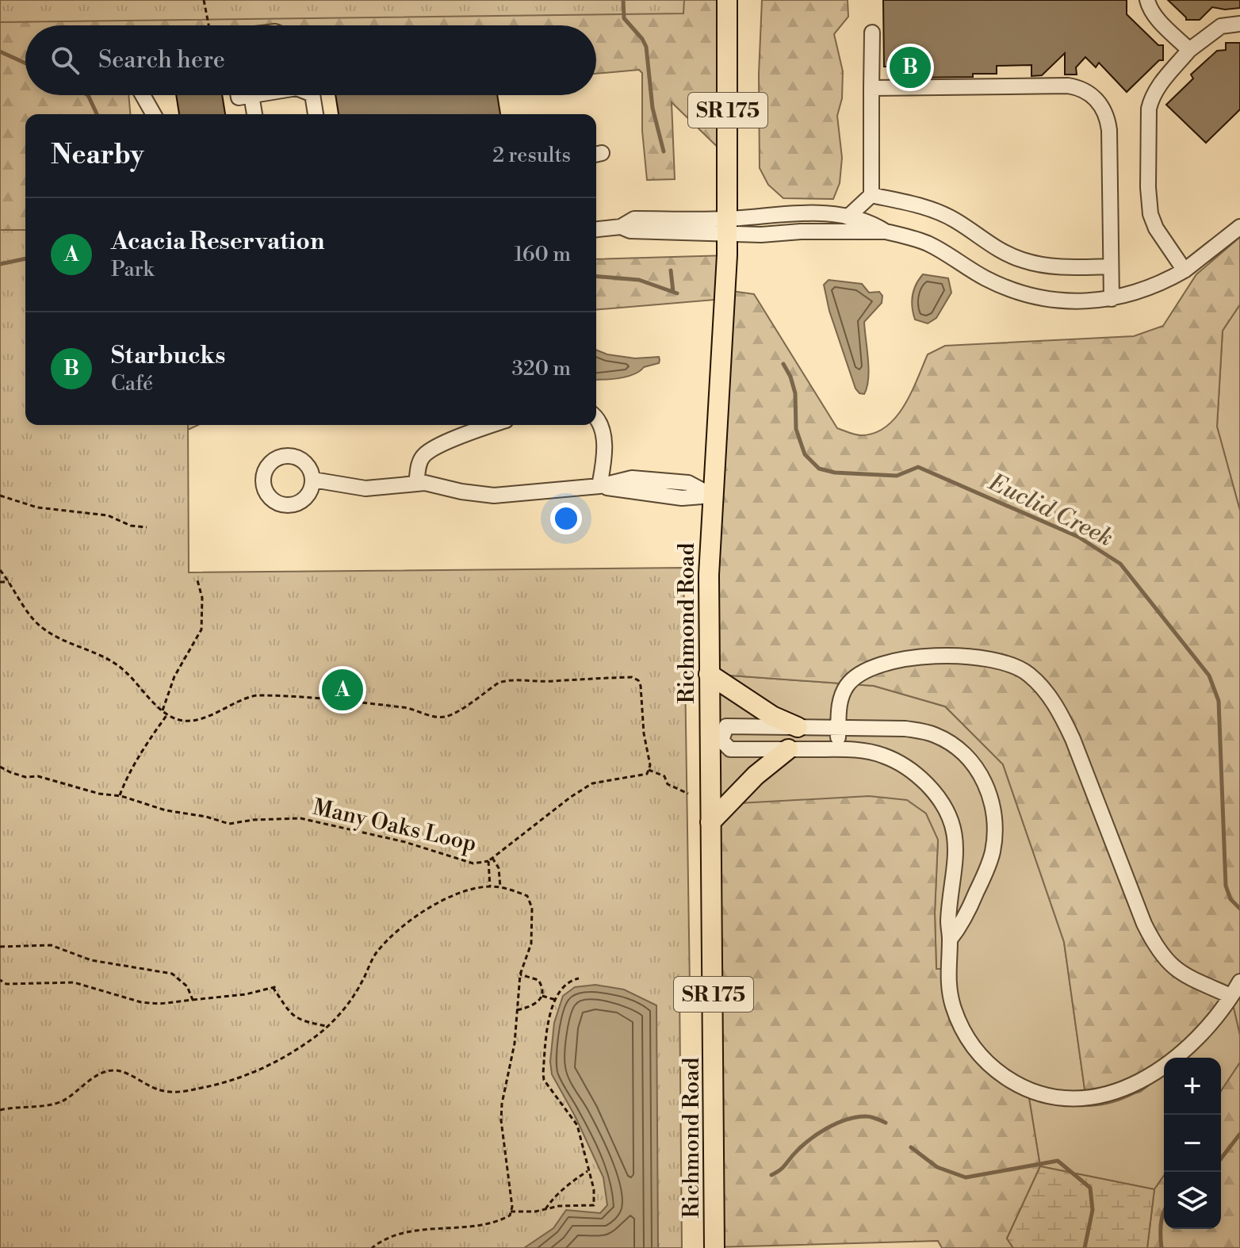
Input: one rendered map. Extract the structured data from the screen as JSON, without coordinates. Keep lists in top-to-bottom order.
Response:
{
  "streets": {
    "main road": ["SR 175", "Richmond Road"],
    "path": ["Many Oaks Loop"]
  },
  "water": ["Euclid Creek"],
  "page": {
    "search": "Search here",
    "pins": ["B", "A"],
    "heading": ["Nearby", "2 results"],
    "list": [
      {
        "mark": "A",
        "name": "Acacia Reservation",
        "note": "Park",
        "value": "160 m"
      },
      {
        "mark": "B",
        "name": "Starbucks",
        "note": "Café",
        "value": "320 m"
      }
    ],
    "map_buttons": ["+", "−"]
  }
}
